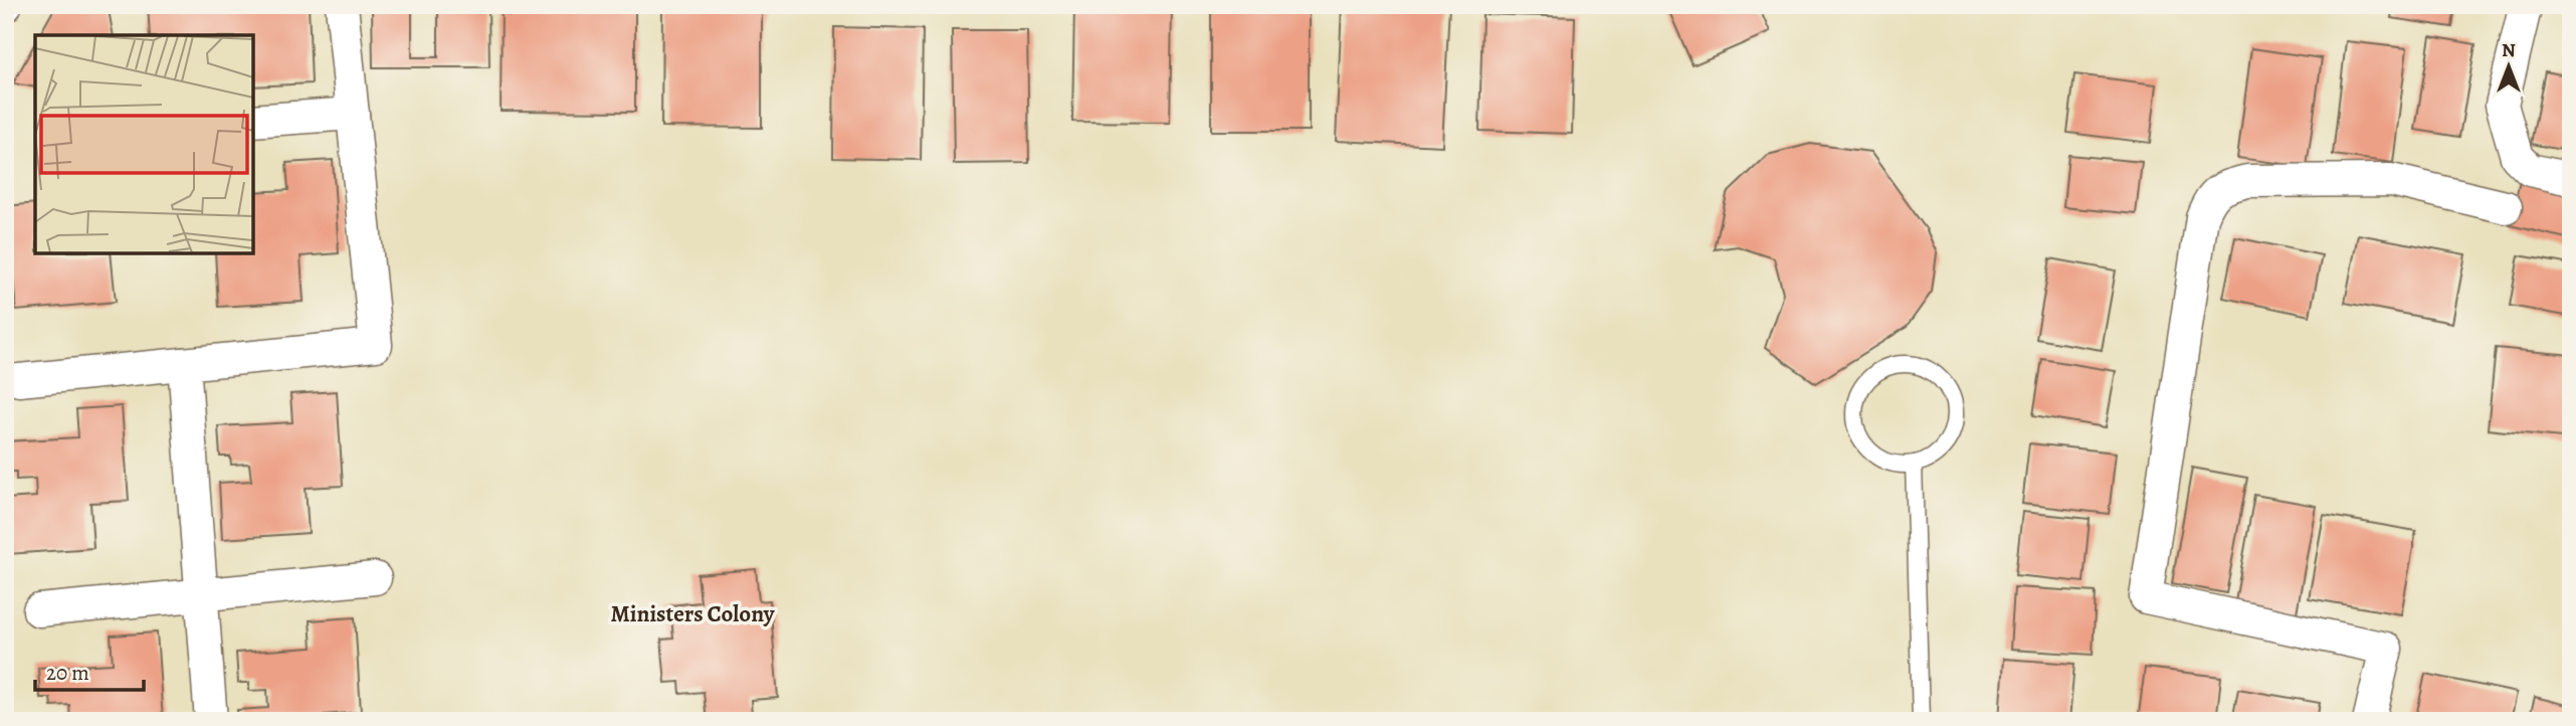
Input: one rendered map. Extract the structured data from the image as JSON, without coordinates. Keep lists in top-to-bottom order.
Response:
{
  "districts": ["Ministers Colony"],
  "scale_bar": "20 m",
  "north": "top"
}
